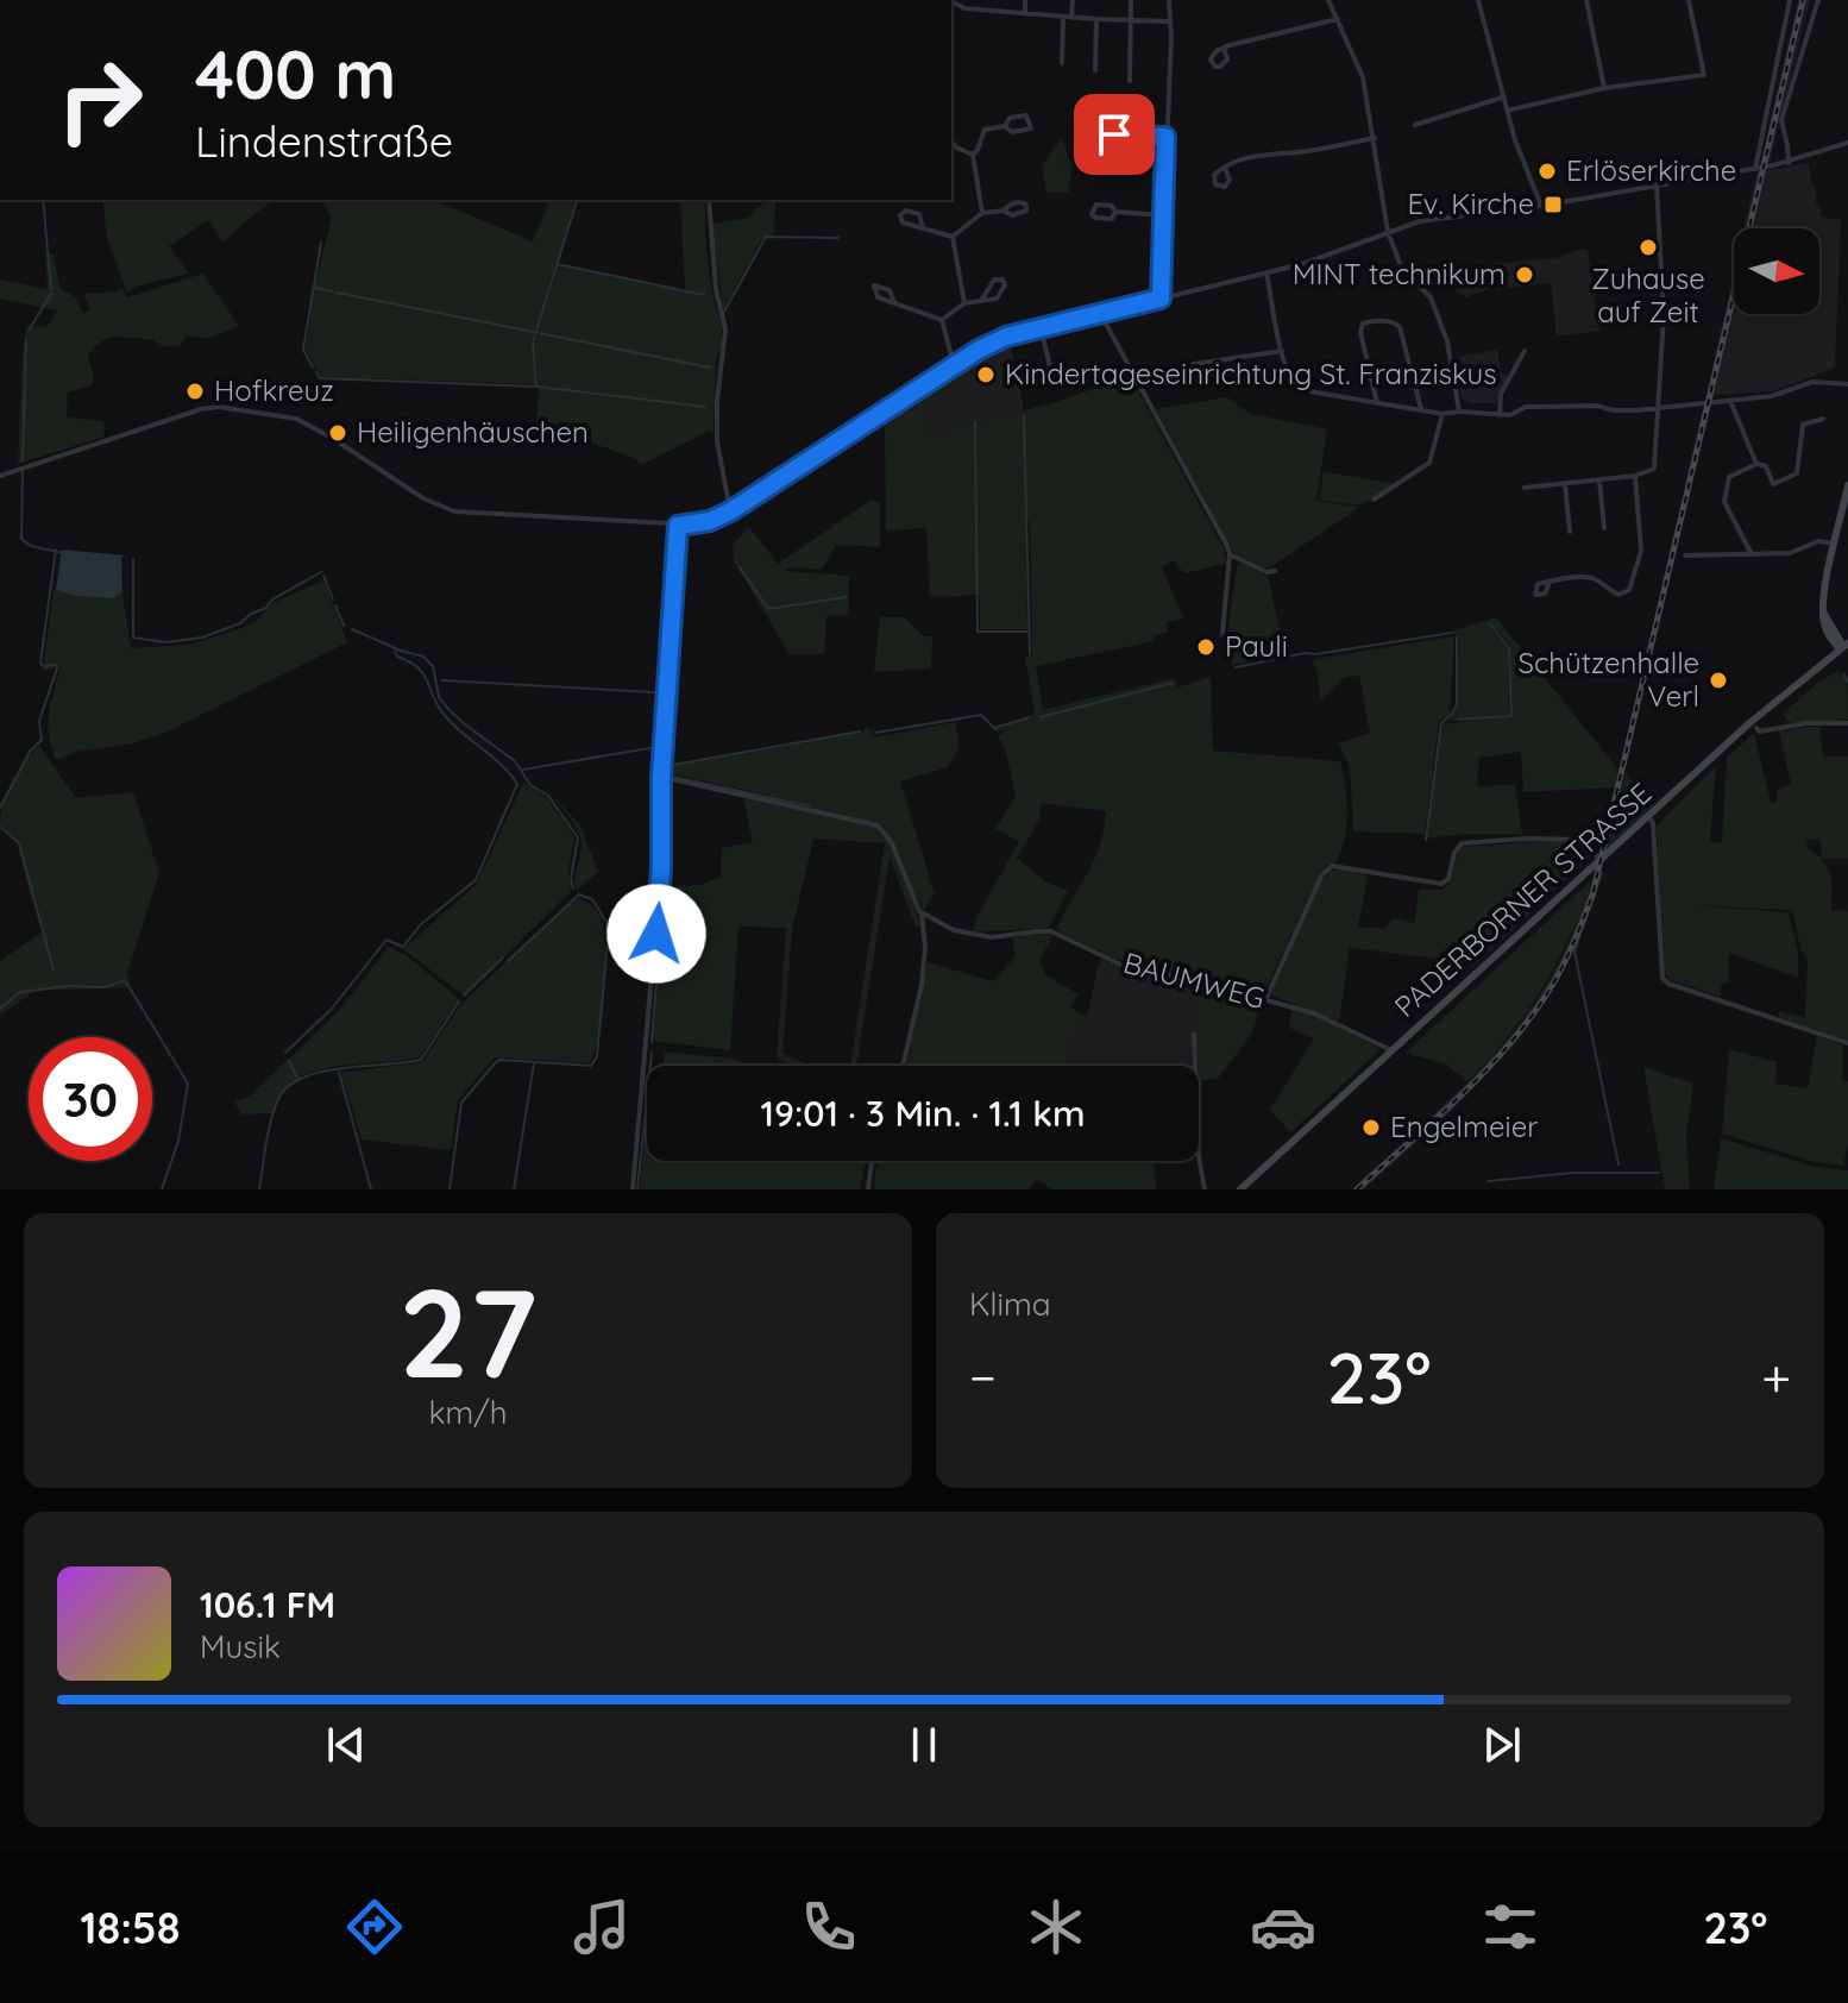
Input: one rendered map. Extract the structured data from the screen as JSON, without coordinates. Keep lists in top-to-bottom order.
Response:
{
  "streets": {
    "main road": ["PADERBORNER STRASSE"],
    "street": ["BAUMWEG"]
  },
  "crossings": [
    ["PADERBORNER STRASSE", "BAUMWEG"]
  ],
  "places": {
    "other": [
      "Erlöserkirche",
      "Zuhause auf Zeit",
      "MINT technikum",
      "Kindertageseinrichtung St. Franziskus",
      "Hofkreuz",
      "Heiligenhäuschen",
      "Pauli",
      "Schützenhalle Verl",
      "Engelmeier"
    ],
    "transit": ["Ev. Kirche"]
  },
  "north": "right",
  "page": {
    "turn": ["400 m", "Lindenstraße"],
    "limit": "30",
    "trip": "19:01 · 3 Min. · 1.1 km",
    "tile": [
      ["27", "km/h"],
      "Klima"
    ],
    "heat": ["−", "23°", "+"],
    "song": ["106.1 FM", "Musik"],
    "tabs": ["18:58", "23°"]
  }
}
